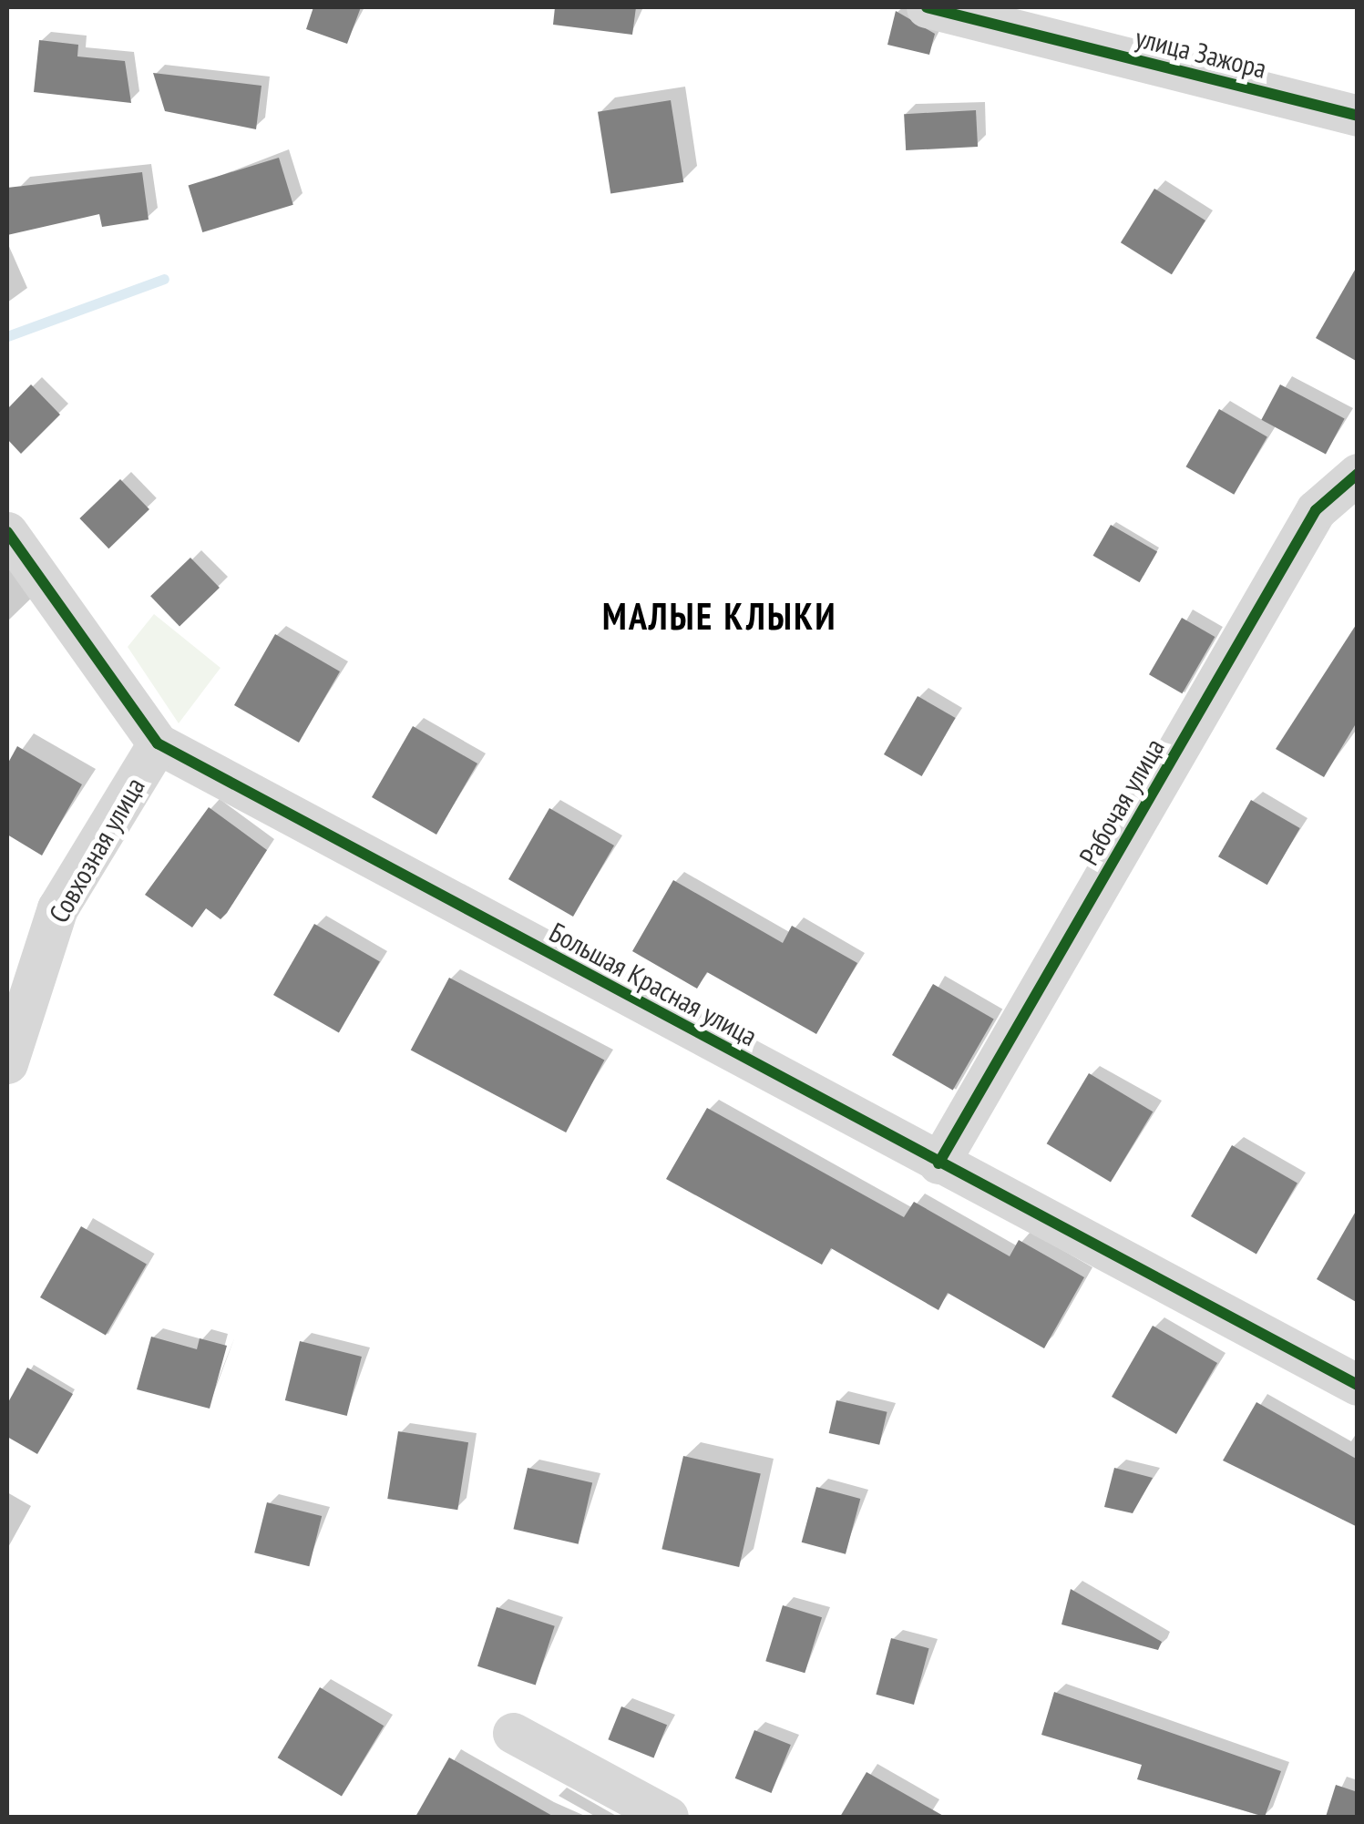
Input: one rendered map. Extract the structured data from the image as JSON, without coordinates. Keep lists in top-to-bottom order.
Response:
{
  "streets": {
    "street": [
      "улица Зажора",
      "Рабочая улица",
      "Совхозная улица",
      "Большая Красная улица"
    ]
  },
  "crossings": [
    ["Рабочая улица", "Большая Красная улица"],
    ["Совхозная улица", "Большая Красная улица"]
  ],
  "districts": ["МАЛЫЕ КЛЫКИ"]
}
